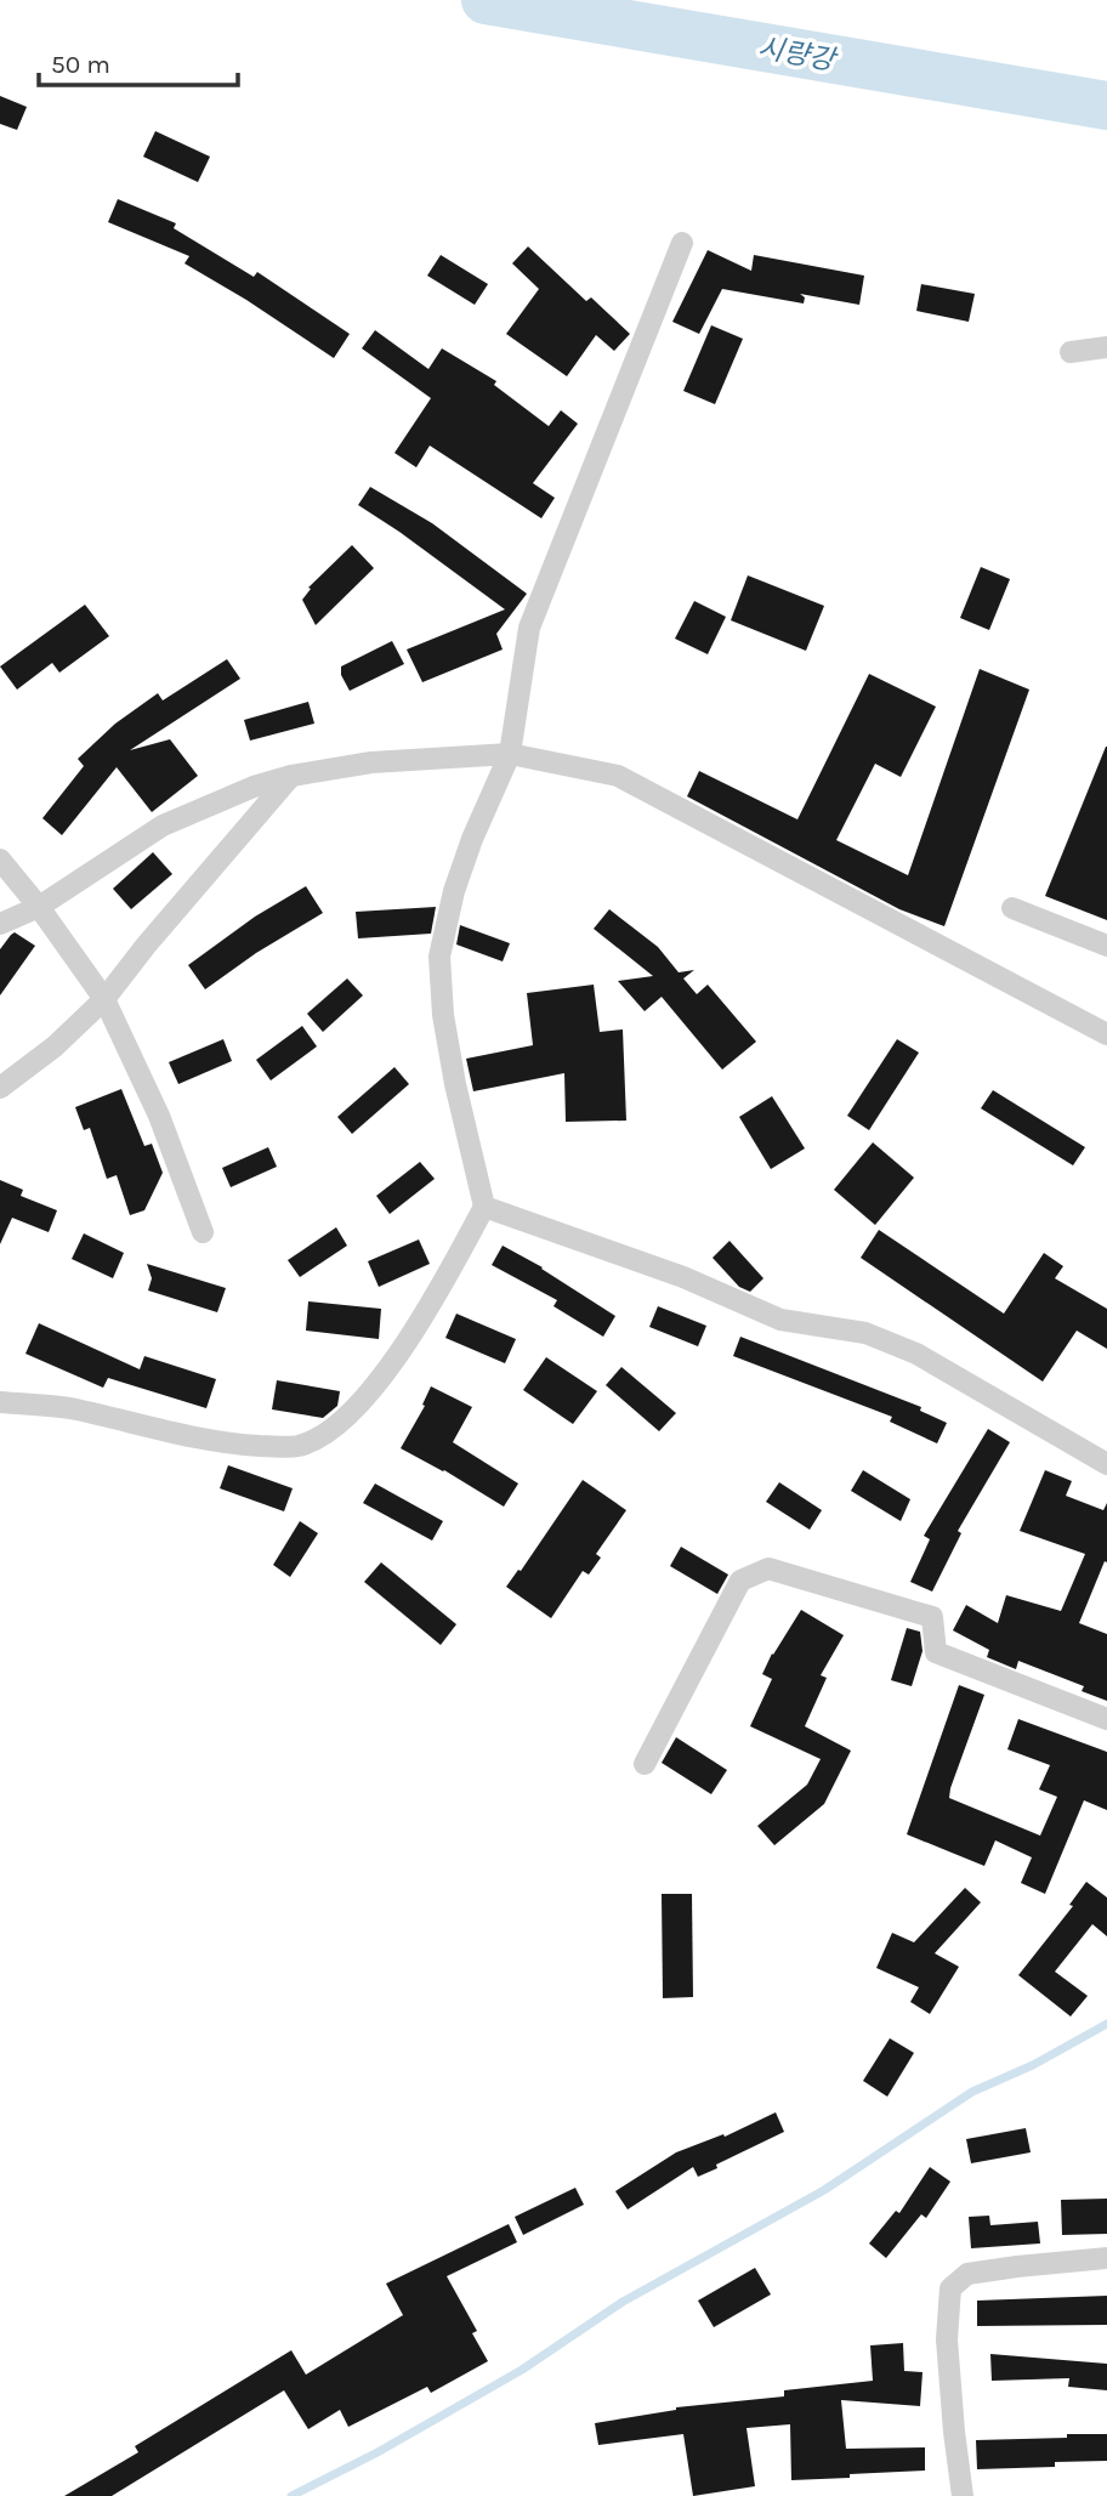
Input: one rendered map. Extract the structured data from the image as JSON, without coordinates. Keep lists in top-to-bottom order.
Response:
{
  "water": ["시량강"],
  "scale_bar": "50 m"
}
